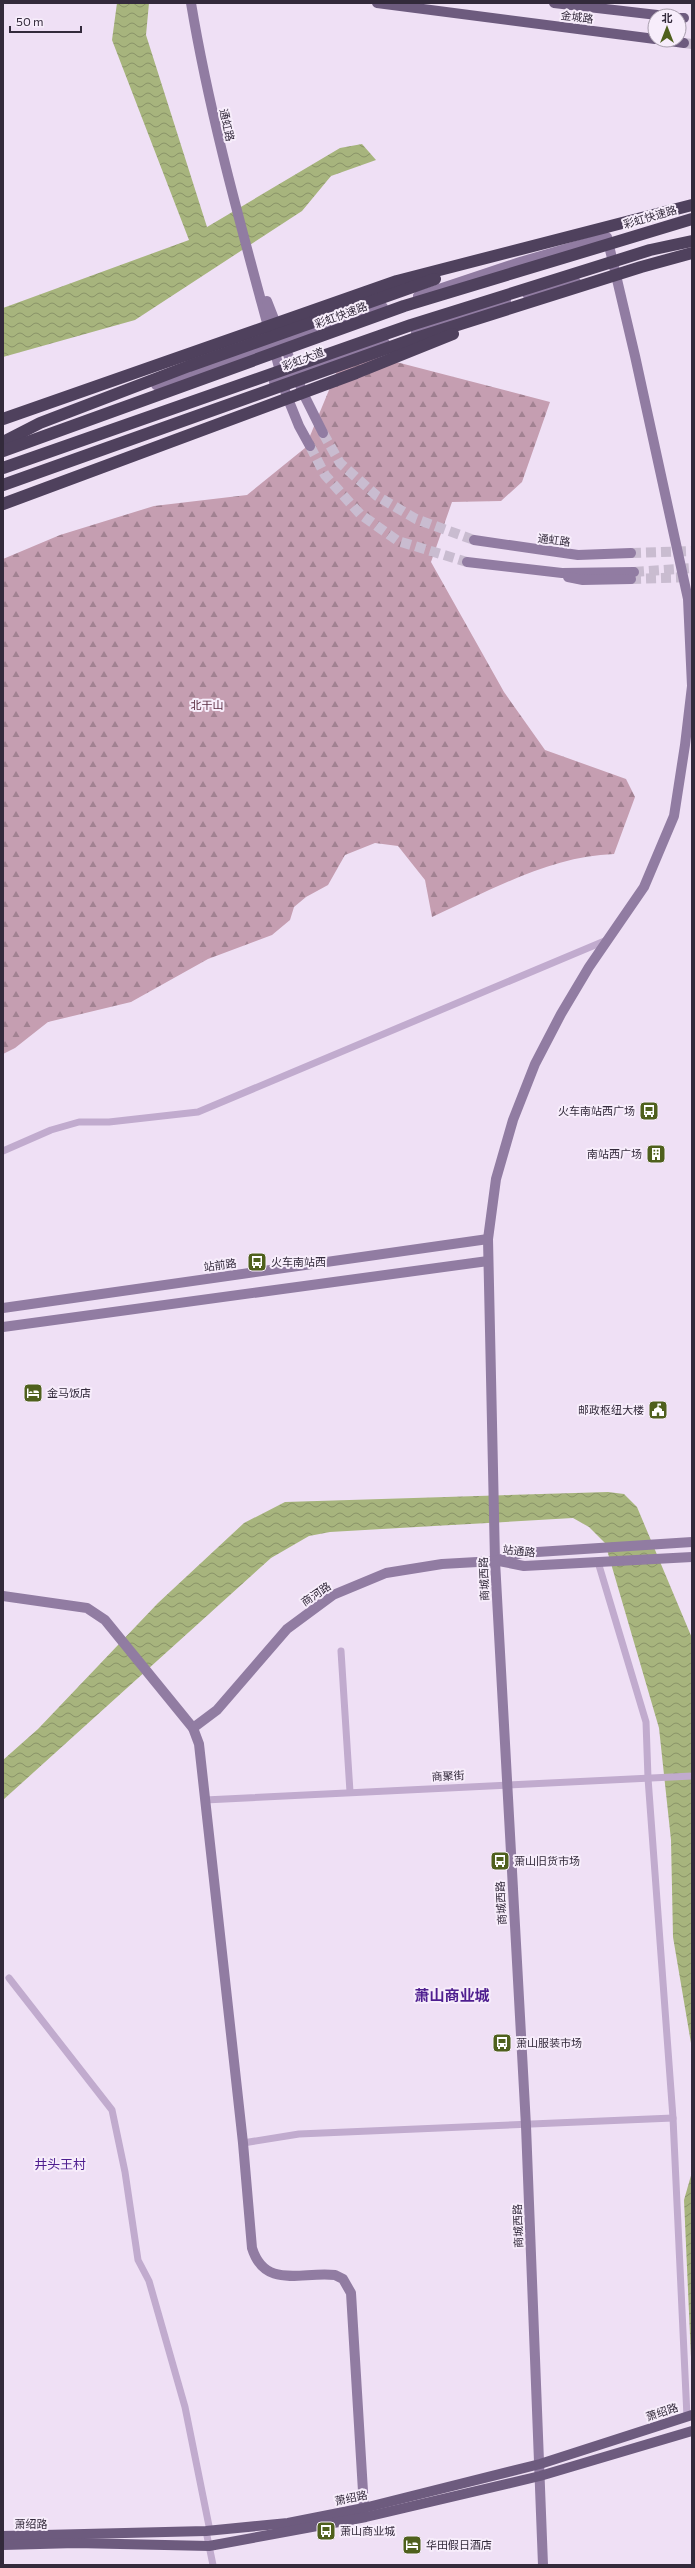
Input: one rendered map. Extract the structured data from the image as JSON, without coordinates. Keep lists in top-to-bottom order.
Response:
{
  "streets": {
    "highway": ["彩虹快速路"],
    "main road": [
      "金城路",
      "通虹路",
      "彩虹大道",
      "站前路",
      "站通路",
      "商城西路",
      "商河路",
      "萧绍路"
    ],
    "street": ["商聚街"]
  },
  "crossings": [
    ["通虹路", "彩虹大道"],
    ["彩虹大道", "商城西路"],
    ["站前路", "商城西路"],
    ["站通路", "商城西路"],
    ["站通路", "商河路"],
    ["商城西路", "商河路"],
    ["商城西路", "商聚街"],
    ["商城西路", "萧绍路"]
  ],
  "districts": ["萧山商业城", "井头王村"],
  "parks": ["北干山"],
  "places": {
    "bus stop": [
      "火车南站西广场",
      "火车南站西",
      "萧山旧货市场",
      "萧山服装市场",
      "萧山商业城"
    ],
    "building": ["南站西广场"],
    "hotel": ["金马饭店", "华田假日酒店"],
    "public building": ["邮政枢纽大楼"]
  },
  "scale_bar": "50 m",
  "north": "top"
}
